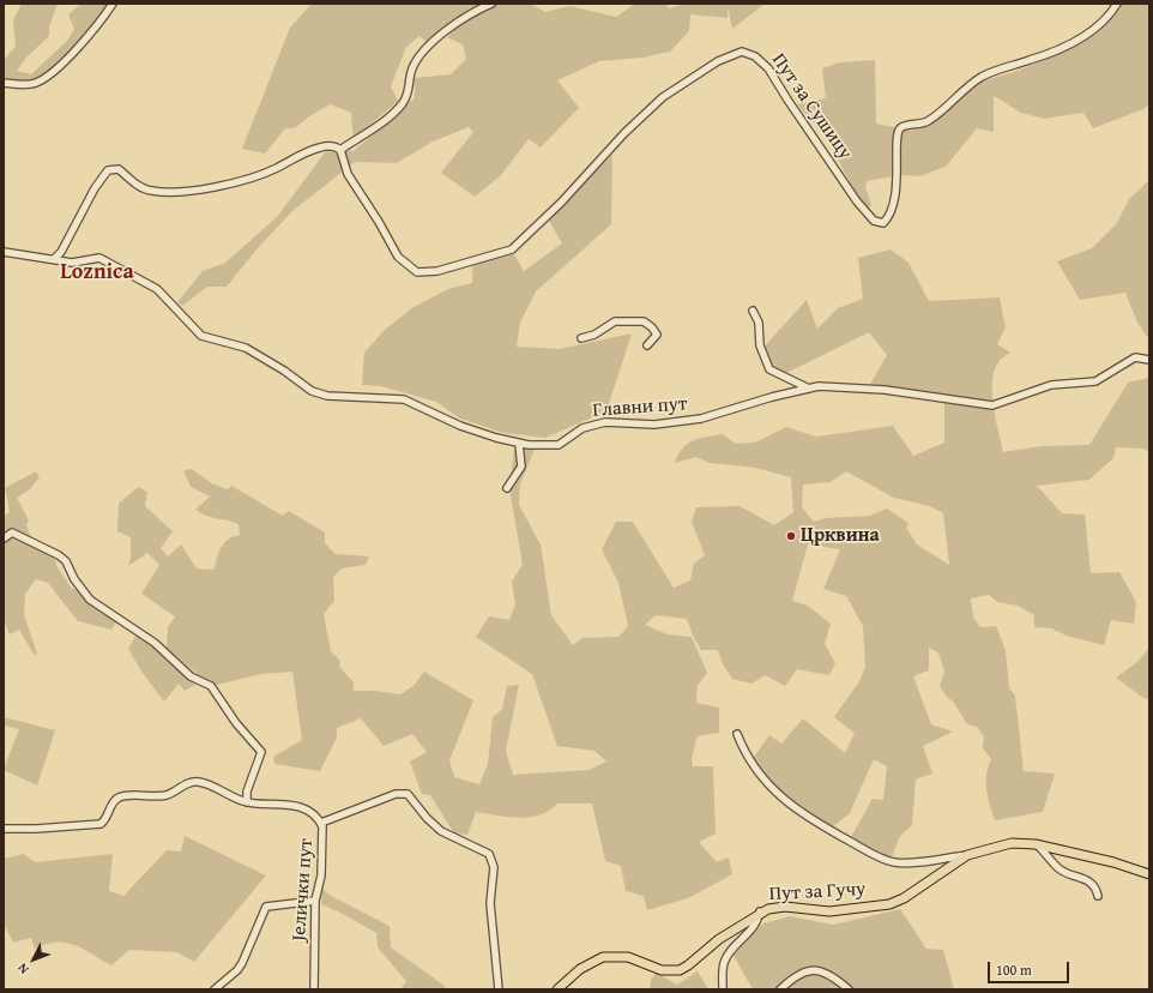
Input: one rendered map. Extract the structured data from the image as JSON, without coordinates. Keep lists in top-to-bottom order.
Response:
{
  "streets": {
    "main road": ["Пут за Гучу"],
    "street": ["Пут за Сушицу", "Главни пут", "Јелички пут"]
  },
  "districts": ["Loznica"],
  "places": ["Црквина"],
  "scale_bar": "100 m",
  "north": "bottom left"
}
